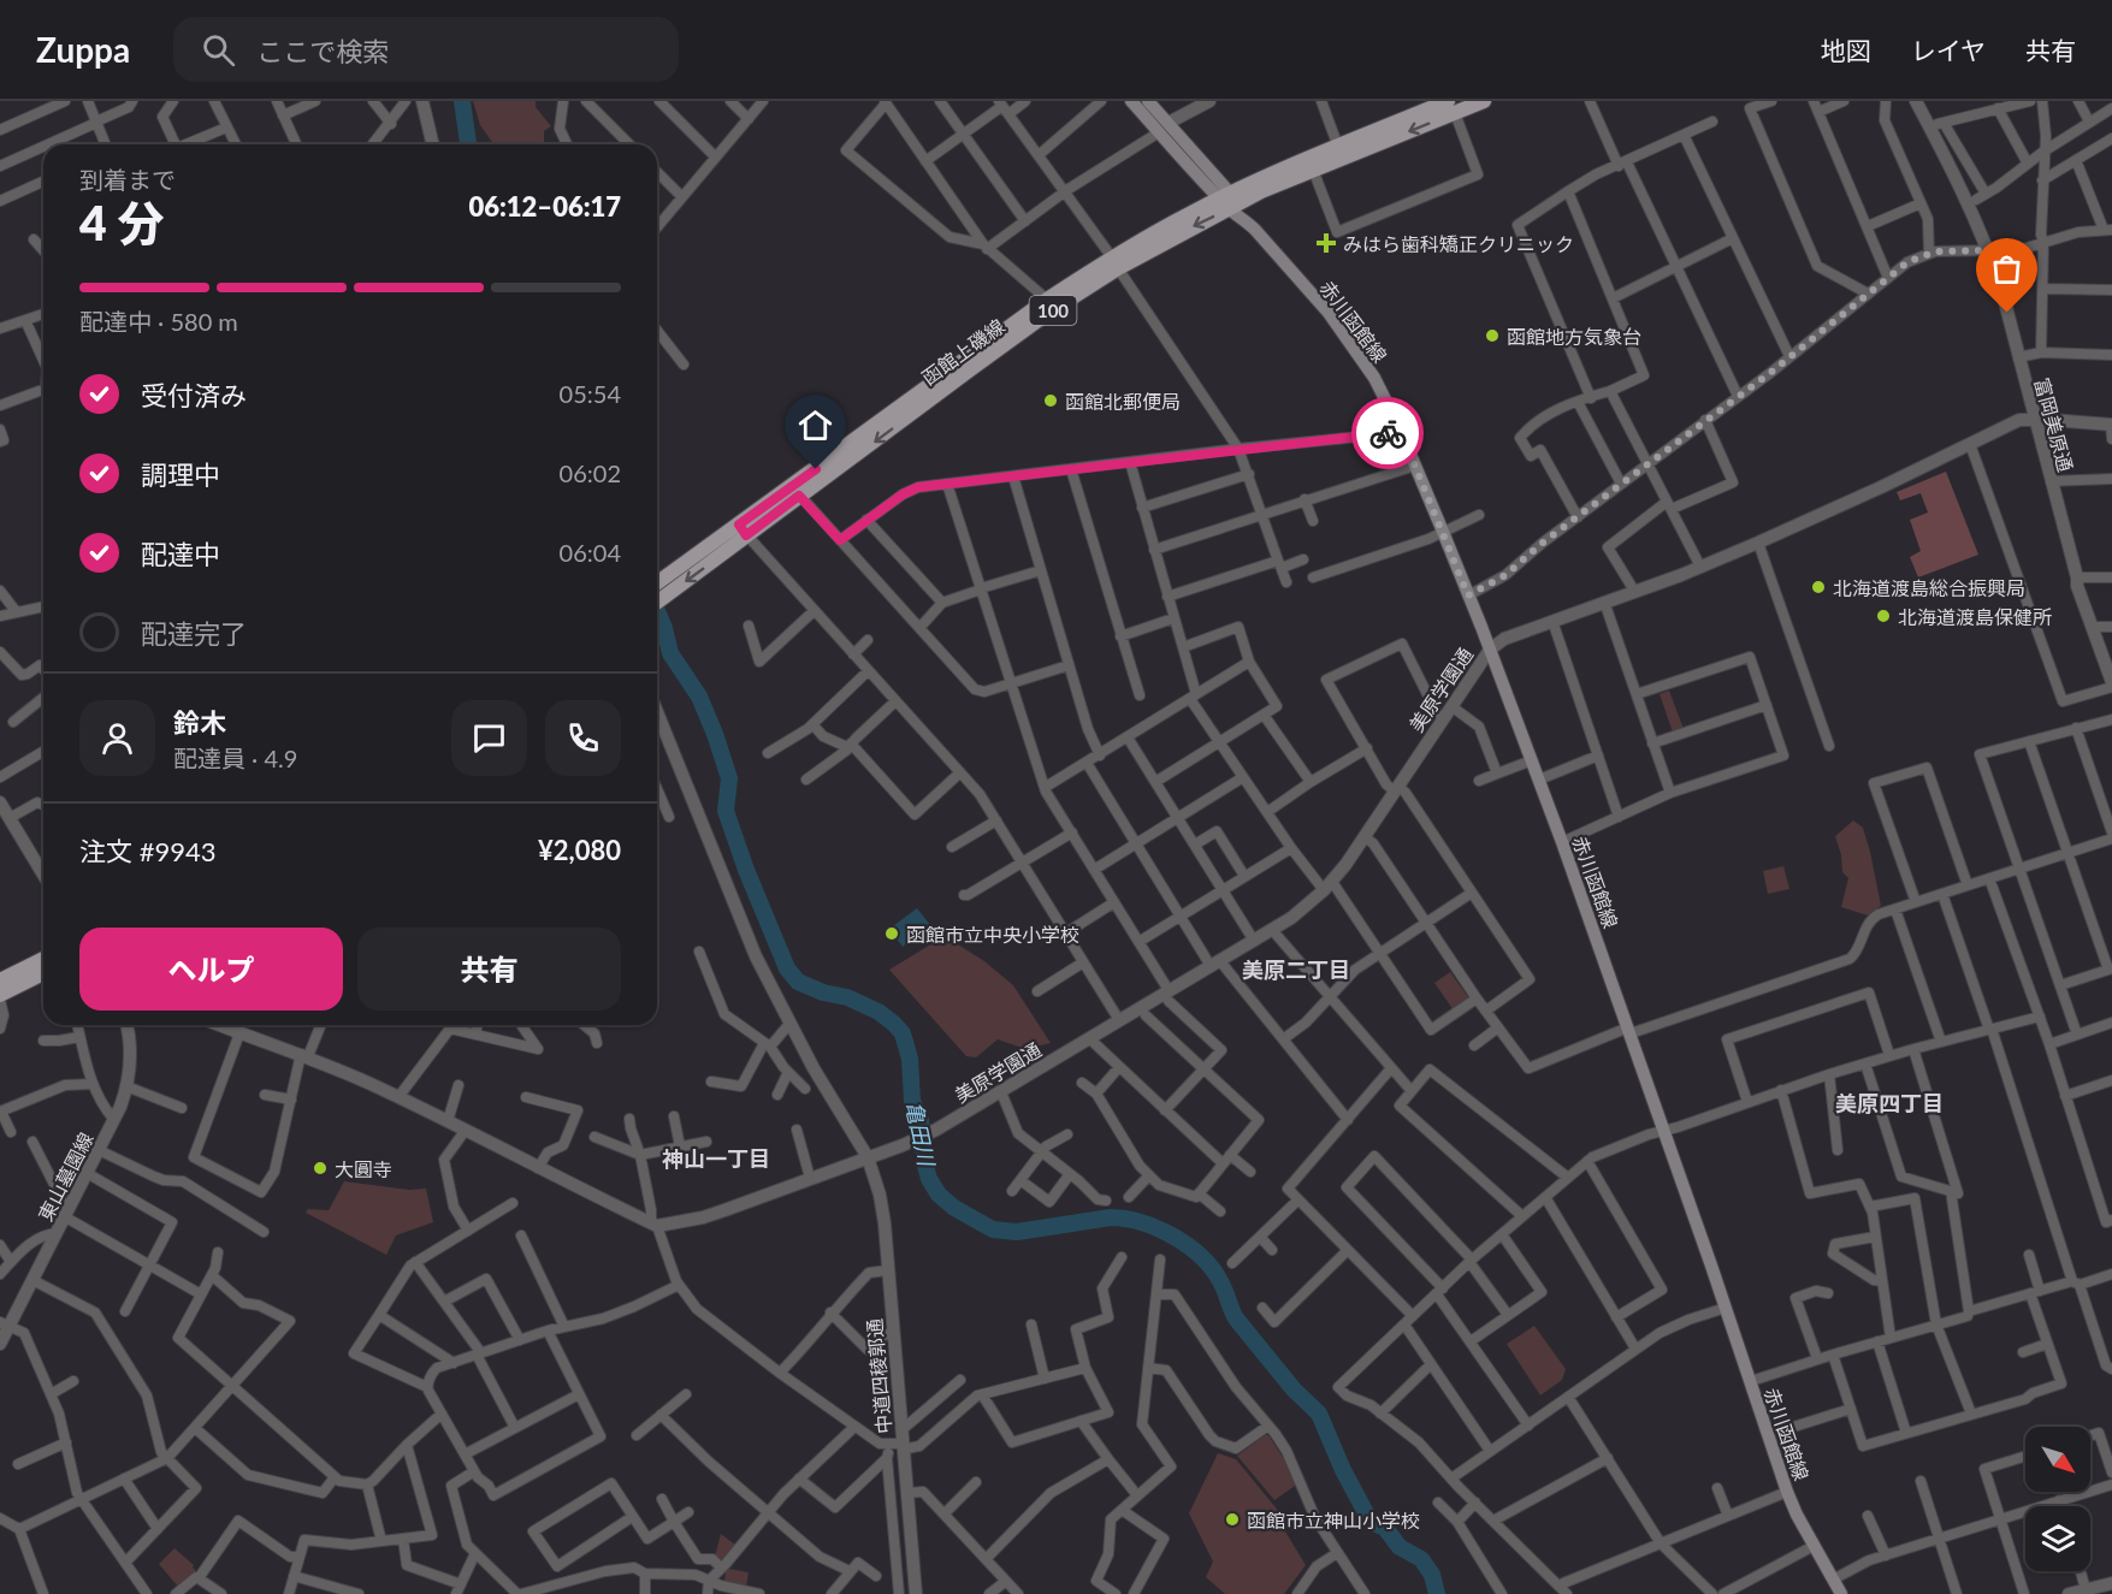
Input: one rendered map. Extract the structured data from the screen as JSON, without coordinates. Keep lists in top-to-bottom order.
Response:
{
  "streets": {
    "main road": ["100", "赤川函館線", "函館上磯線"],
    "street": [
      "富岡美原通",
      "美原学園通",
      "東山墓園線",
      "中道四稜郭通"
    ]
  },
  "crossings": [
    ["赤川函館線", "函館上磯線"],
    ["赤川函館線", "美原学園通"],
    ["富岡美原通", "美原学園通"],
    ["美原学園通", "中道四稜郭通"]
  ],
  "districts": ["美原二丁目", "美原四丁目", "神山一丁目"],
  "water": ["亀田川"],
  "places": {
    "health": ["みはら歯科矯正クリニック"],
    "other": [
      "函館地方気象台",
      "函館北郵便局",
      "北海道渡島総合振興局",
      "北海道渡島保健所",
      "函館市立中央小学校",
      "大圓寺",
      "函館市立神山小学校"
    ]
  },
  "north": "bottom right",
  "page": {
    "header": "Zuppa",
    "search": "ここで検索",
    "nav": ["地図", "レイヤ", "共有"],
    "heading": ["4 分", "到着まで", "06:12–06:17"],
    "panel": [
      "鈴木",
      "配達員 · 4.9",
      "注文 #9943",
      "¥2,080"
    ],
    "bar": "配達中 · 580 m",
    "list": [
      ["受付済み", "05:54"],
      ["調理中", "06:02"],
      ["配達中", "06:04"],
      "配達完了"
    ],
    "buttons": ["ヘルプ", "共有"]
  }
}
